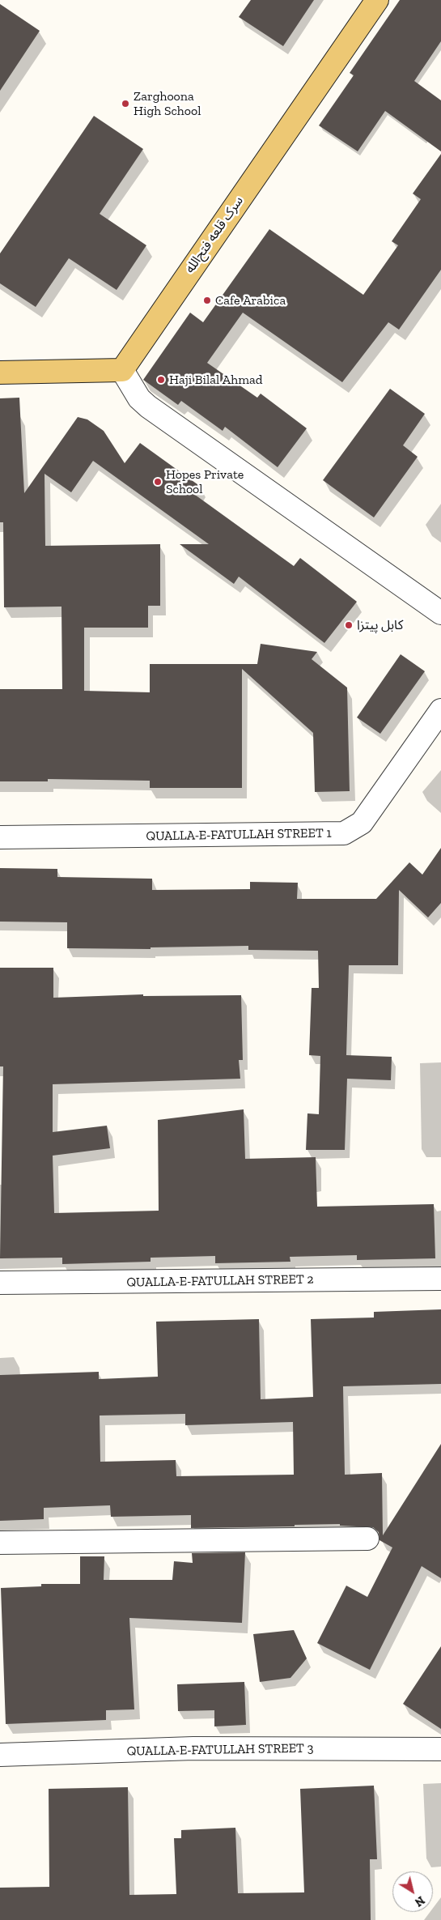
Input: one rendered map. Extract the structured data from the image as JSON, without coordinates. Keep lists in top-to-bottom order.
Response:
{
  "streets": {
    "main road": ["سرک قلعه فتح‌الله"],
    "street": ["QUALLA-E-FATULLAH STREET 1", "QUALLA-E-FATULLAH STREET 2", "QUALLA-E-FATULLAH STREET 3"]
  },
  "places": [
    "Zarghoona High School",
    "Cafe Arabica",
    "Haji Bilal Ahmad",
    "Hopes Private School",
    "کابل پیتزا"
  ],
  "north": "bottom right"
}
